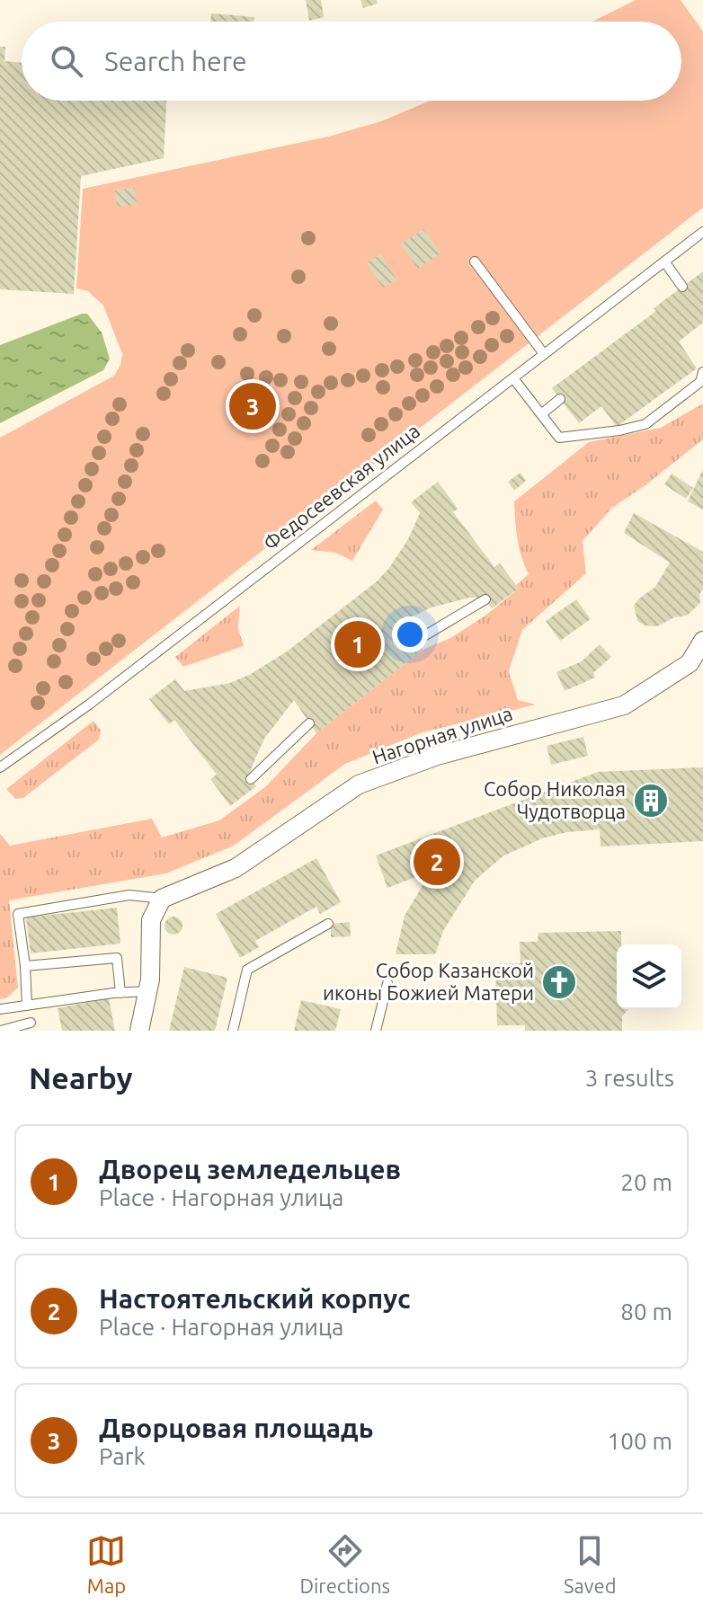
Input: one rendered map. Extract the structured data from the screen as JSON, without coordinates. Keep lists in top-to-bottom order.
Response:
{
  "streets": {
    "street": ["Нагорная улица"],
    "lane": ["Федосеевская улица"]
  },
  "places": {
    "building": ["Собор Николая Чудотворца"],
    "church": ["Собор Казанской иконы Божией Матери"]
  },
  "page": {
    "search": "Search here",
    "pins": ["3", "1", "2"],
    "heading": ["Nearby", "3 results"],
    "list": [
      {
        "mark": "1",
        "name": "Дворец земледельцев",
        "note": "Place · Нагорная улица",
        "value": "20 m"
      },
      {
        "mark": "2",
        "name": "Настоятельский корпус",
        "note": "Place · Нагорная улица",
        "value": "80 m"
      },
      {
        "mark": "3",
        "name": "Дворцовая площадь",
        "note": "Park",
        "value": "100 m"
      }
    ],
    "nav": ["Map", "Directions", "Saved"]
  }
}
